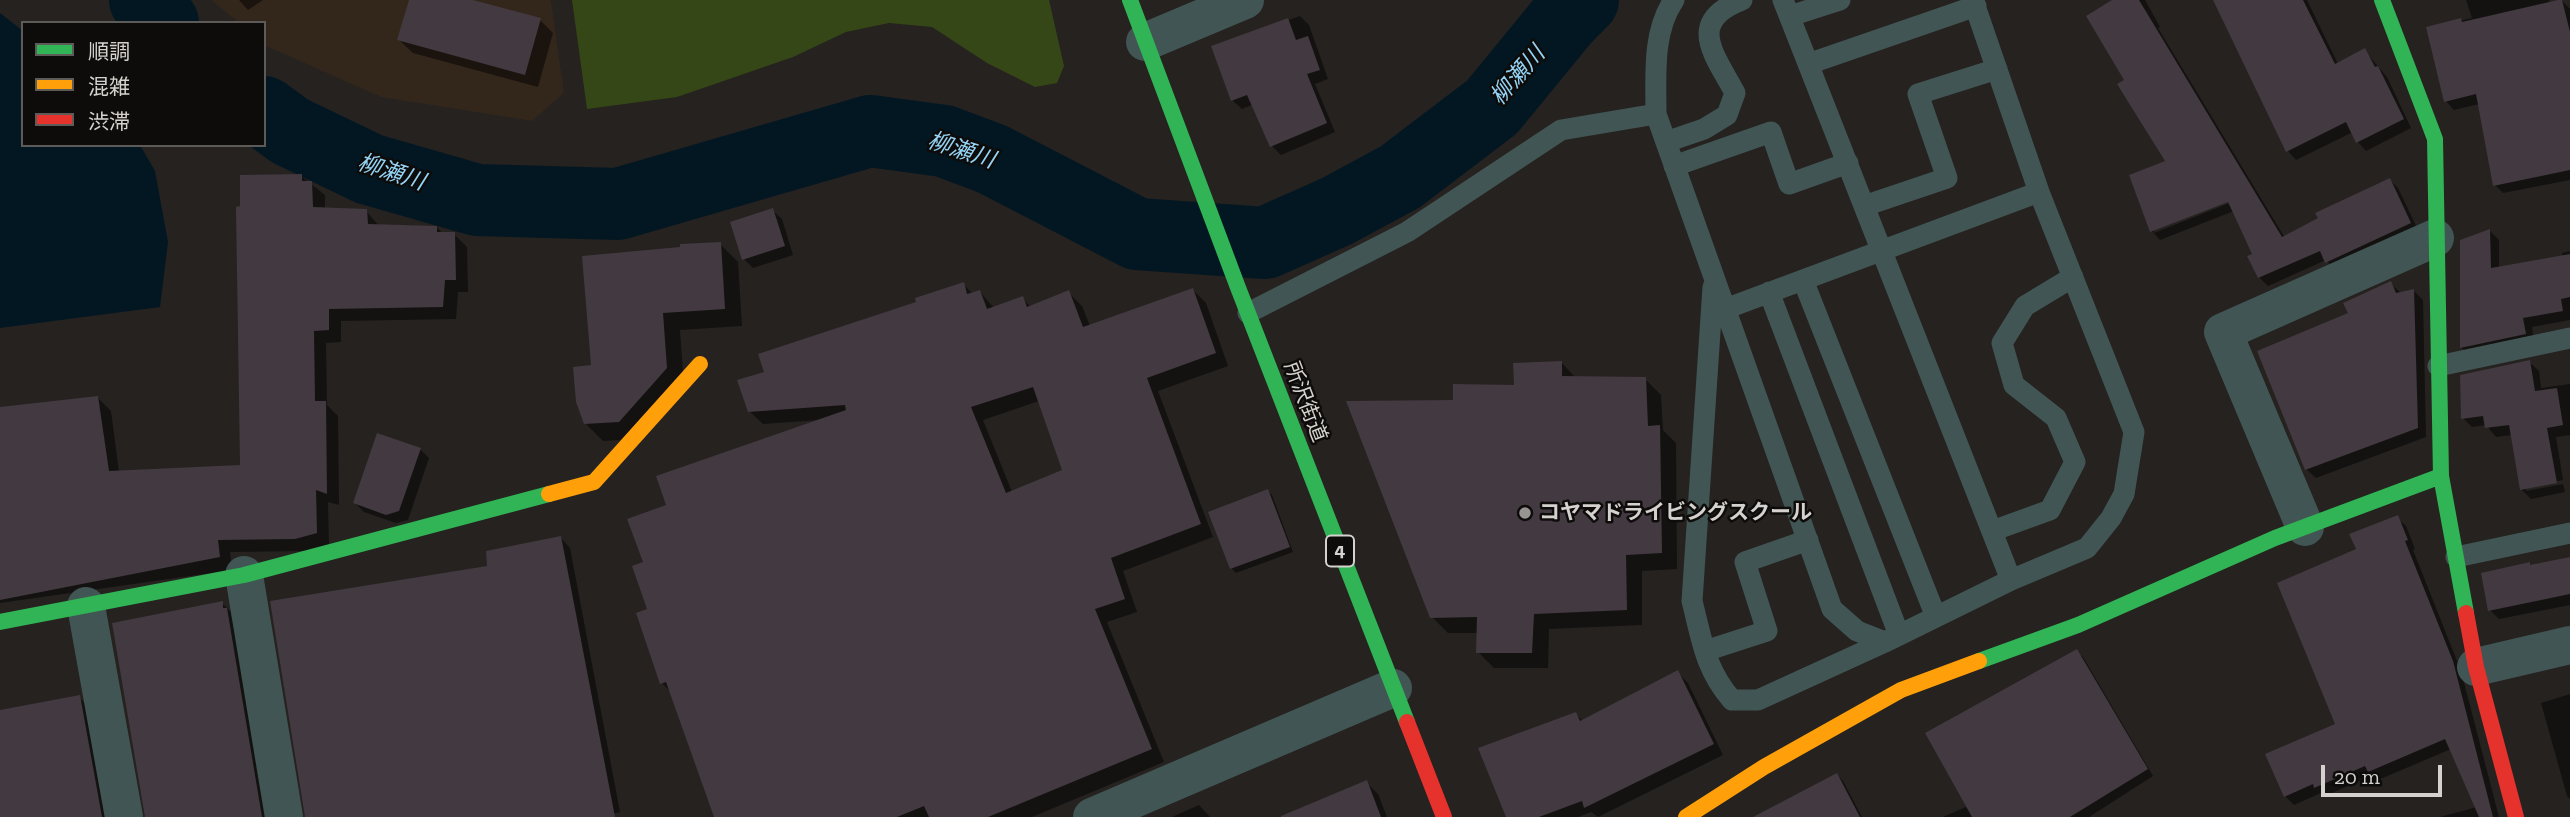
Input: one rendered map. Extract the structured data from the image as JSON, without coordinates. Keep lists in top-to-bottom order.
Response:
{
  "streets": {
    "street": ["所沢街道", "4"]
  },
  "water": ["柳瀬川"],
  "places": ["コヤマドライビングスクール"],
  "legend": ["順調", "混雑", "渋滞"],
  "scale_bar": "20 m"
}
